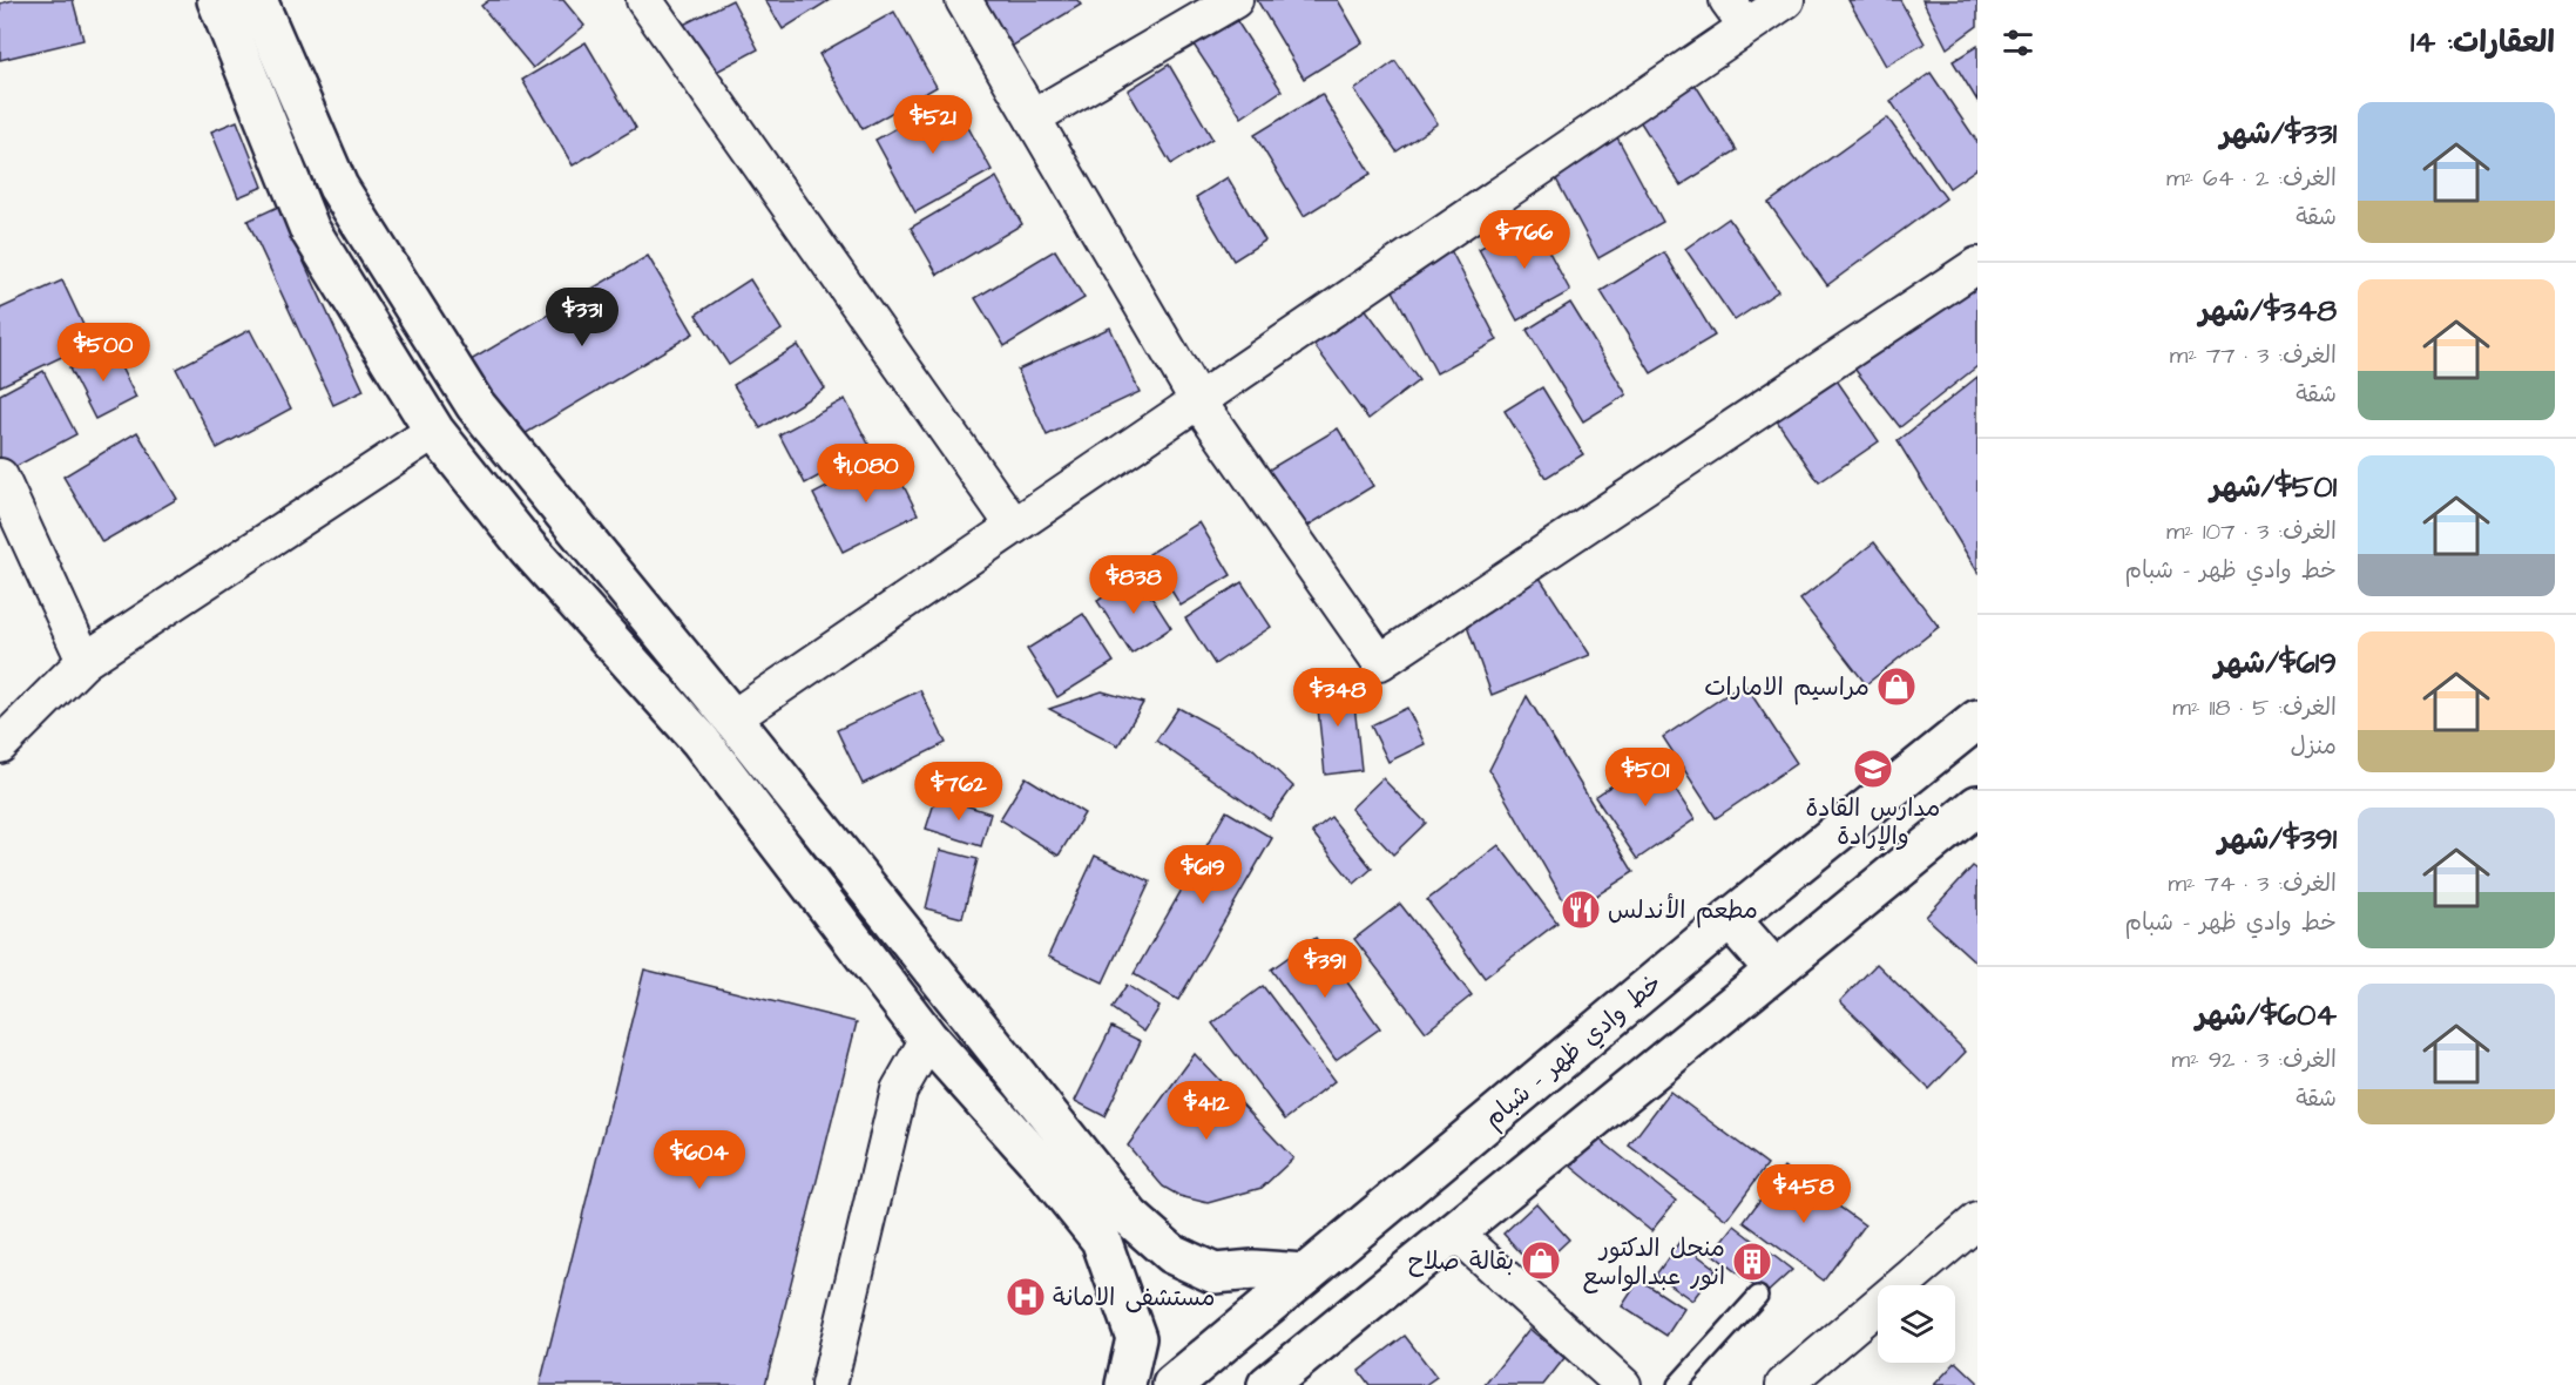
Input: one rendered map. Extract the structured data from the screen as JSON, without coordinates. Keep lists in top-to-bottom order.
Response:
{
  "streets": {
    "street": ["خط وادي ظهر - شبام"]
  },
  "places": {
    "shop": ["مراسيم الامارات", "بقالة صلاح"],
    "school or university": ["مدارس القادة والإرادة"],
    "restaurant": ["مطعم الأندلس"],
    "building": ["منحل الدكتور انور عبدالواسع"],
    "hospital": ["مستشفى الامانة"]
  },
  "page": {
    "heading": "العقارات: 14",
    "list": [
      {
        "name": "$331/شهر",
        "note": "الغرف: 2 · 64 m² · شقة"
      },
      {
        "name": "$348/شهر",
        "note": "الغرف: 3 · 77 m² · شقة"
      },
      {
        "name": "$501/شهر",
        "note": "الغرف: 3 · 107 m² · خط وادي ظهر - شبام"
      },
      {
        "name": "$619/شهر",
        "note": "الغرف: 5 · 118 m² · منزل"
      },
      {
        "name": "$391/شهر",
        "note": "الغرف: 3 · 74 m² · خط وادي ظهر - شبام"
      },
      {
        "name": "$604/شهر",
        "note": "الغرف: 3 · 92 m² · شقة"
      }
    ],
    "price": [
      "$521",
      "$766",
      "$331",
      "$500",
      "$1,080",
      "$838",
      "$348",
      "$501",
      "$762",
      "$619",
      "$391",
      "$412",
      "$604",
      "$458"
    ]
  }
}
